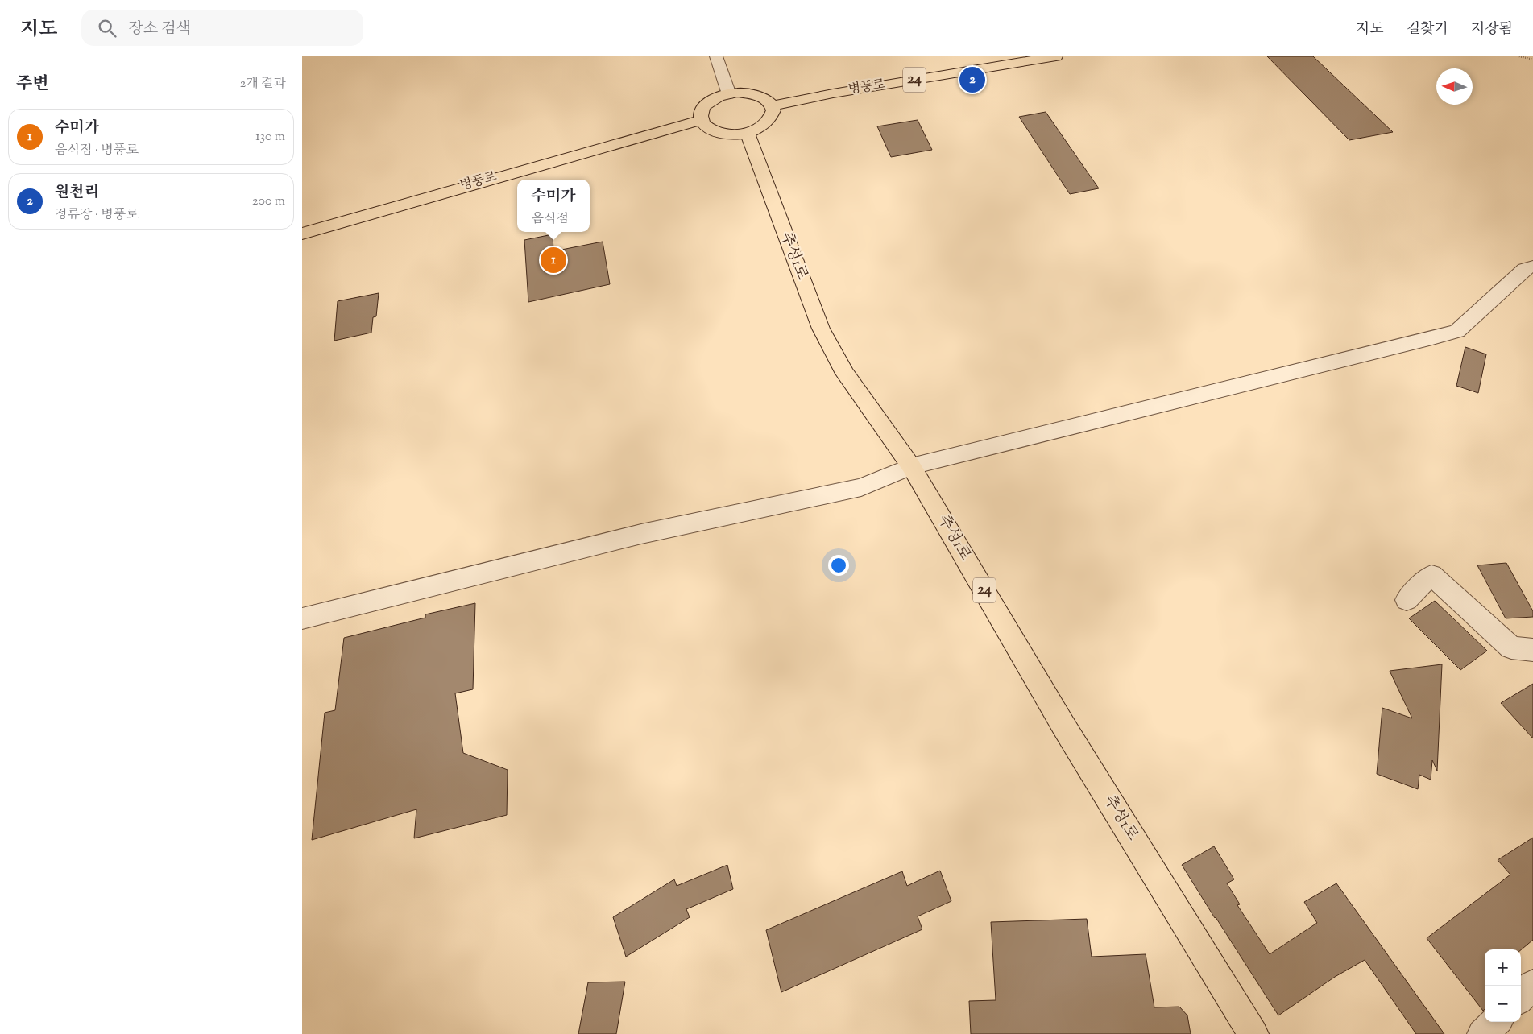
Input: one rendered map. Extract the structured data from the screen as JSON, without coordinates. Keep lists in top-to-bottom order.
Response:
{
  "streets": {
    "main road": ["24", "병풍로", "추성1로"]
  },
  "crossings": [
    ["병풍로", "추성1로"]
  ],
  "north": "left",
  "page": {
    "header": "지도",
    "search": "장소 검색",
    "nav": ["지도", "길찾기", "저장됨"],
    "heading": ["주변", "2개 결과"],
    "pins": ["2", "1"],
    "list": [
      {
        "mark": "1",
        "name": "수미가",
        "note": "음식점 · 병풍로",
        "value": "130 m"
      },
      {
        "mark": "2",
        "name": "원천리",
        "note": "정류장 · 병풍로",
        "value": "200 m"
      }
    ],
    "popup": ["수미가", "음식점"],
    "map_buttons": ["+", "−"]
  }
}
